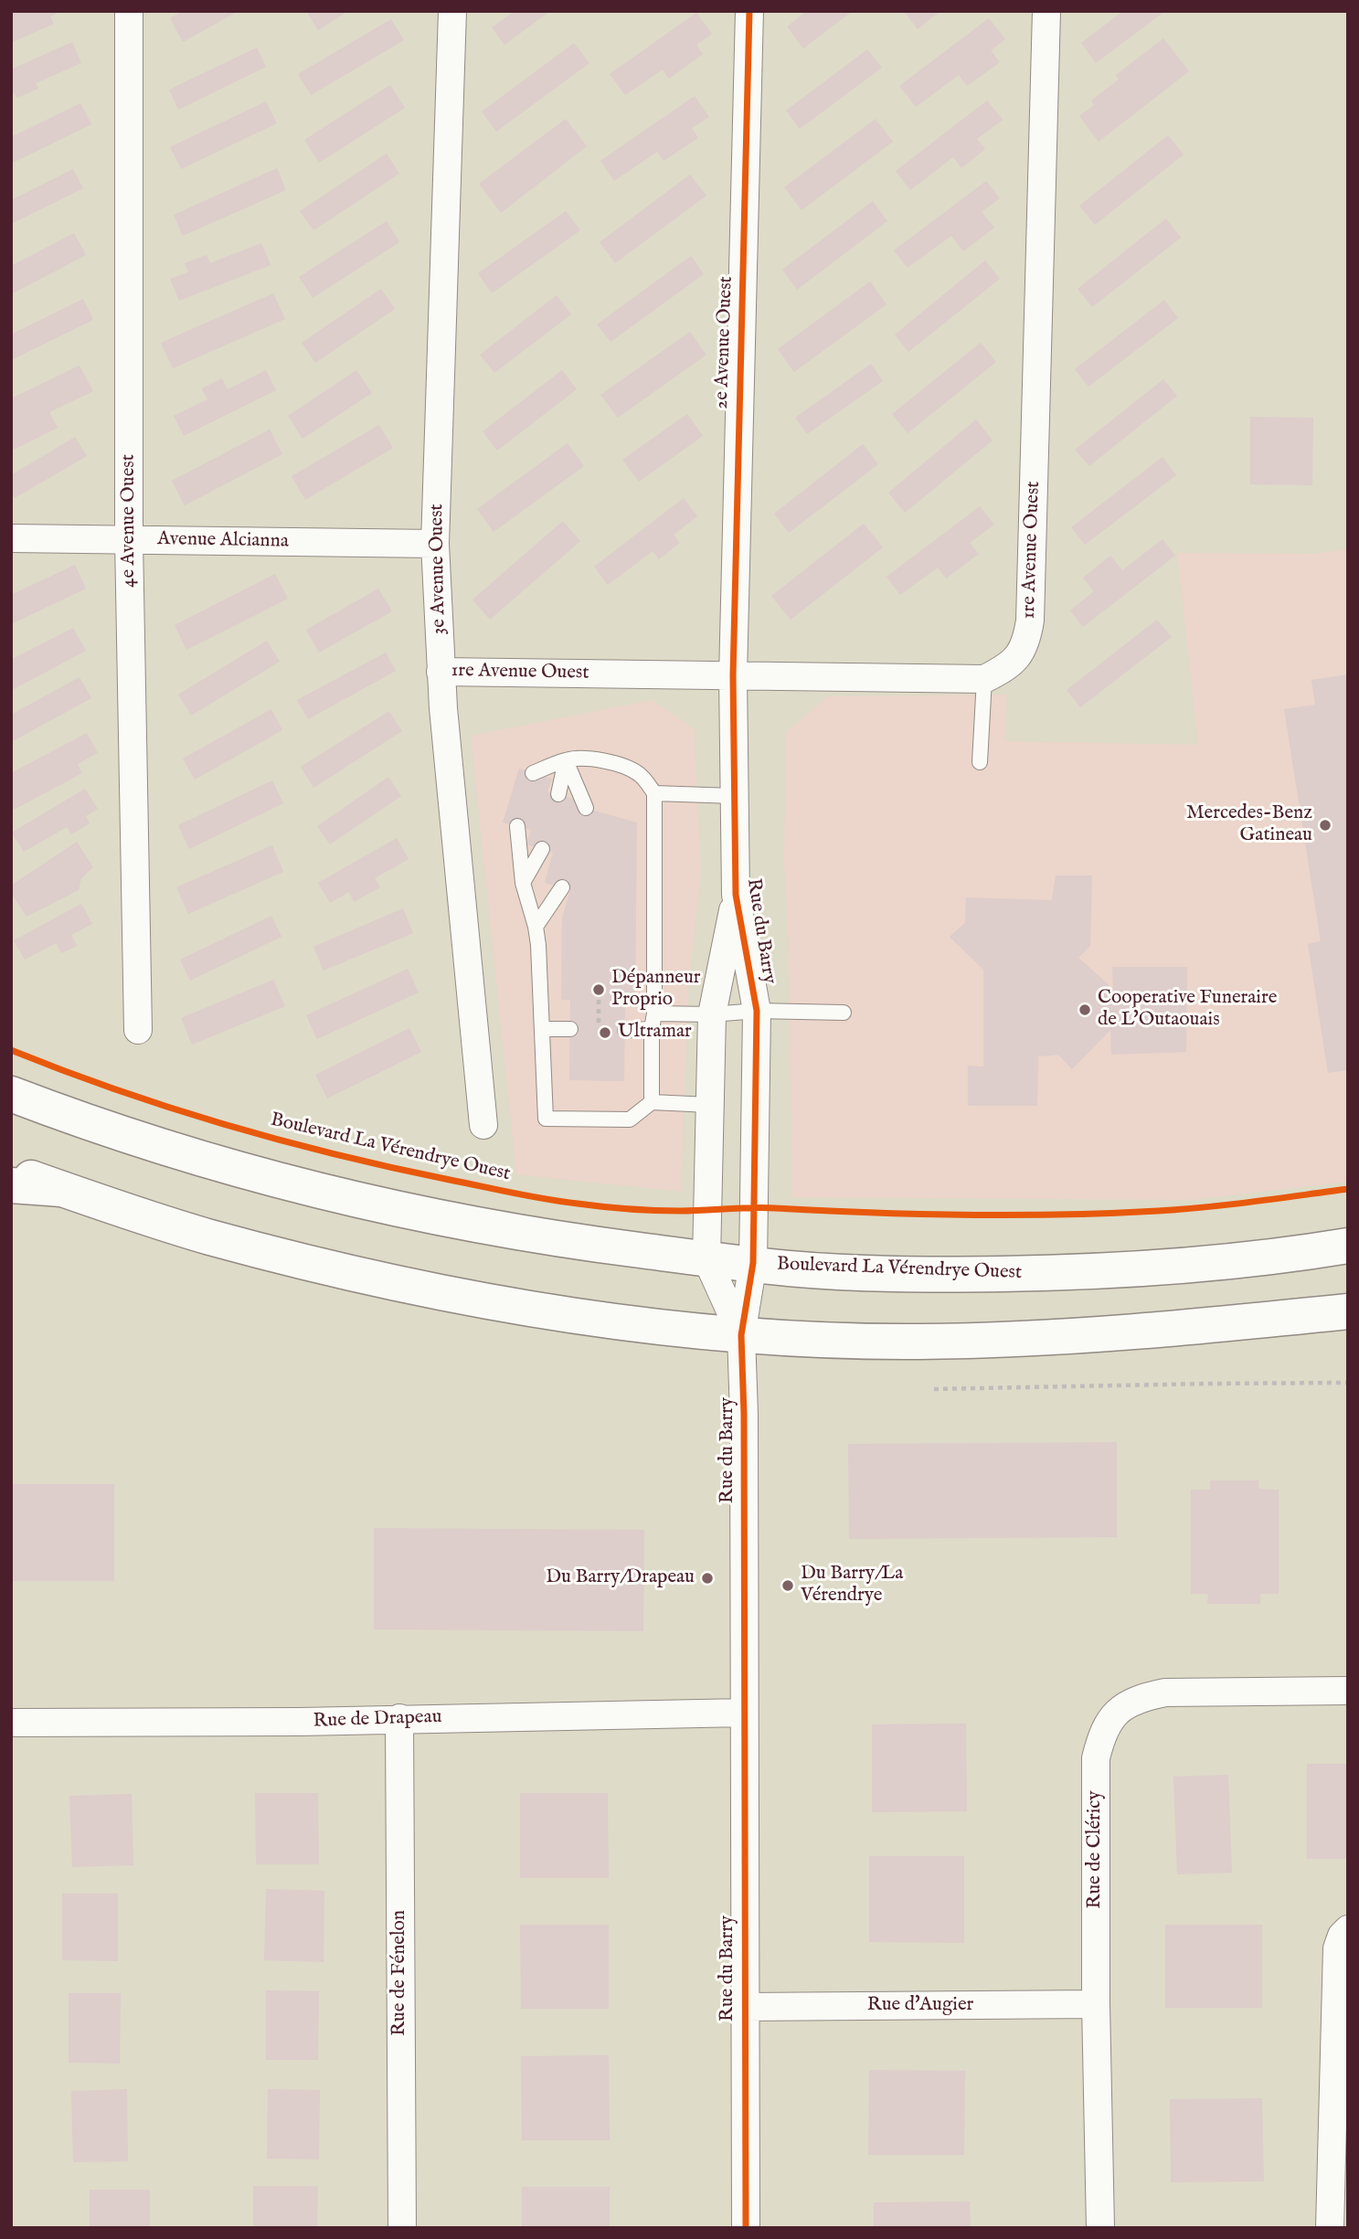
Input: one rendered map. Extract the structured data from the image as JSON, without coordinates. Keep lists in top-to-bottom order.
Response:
{
  "streets": {
    "main road": ["Boulevard La Vérendrye Ouest"],
    "street": [
      "2e Avenue Ouest",
      "4e Avenue Ouest",
      "Avenue Alcianna",
      "1re Avenue Ouest",
      "3e Avenue Ouest",
      "Rue du Barry",
      "Rue de Drapeau",
      "Rue de Cléricy",
      "Rue de Fénelon",
      "Rue d'Augier"
    ]
  },
  "crossings": [
    ["2e Avenue Ouest", "1re Avenue Ouest"],
    ["2e Avenue Ouest", "Rue du Barry"],
    ["4e Avenue Ouest", "Avenue Alcianna"],
    ["Avenue Alcianna", "3e Avenue Ouest"],
    ["1re Avenue Ouest", "3e Avenue Ouest"],
    ["1re Avenue Ouest", "Rue du Barry"],
    ["Rue du Barry", "Boulevard La Vérendrye Ouest"],
    ["Rue du Barry", "Rue de Drapeau"],
    ["Rue du Barry", "Rue d'Augier"],
    ["Rue de Drapeau", "Rue de Fénelon"],
    ["Rue de Cléricy", "Rue d'Augier"]
  ],
  "places": [
    "Mercedes-Benz Gatineau",
    "Dépanneur Proprio",
    "Cooperative Funeraire de L'Outaouais",
    "Ultramar",
    "Du Barry/Drapeau",
    "Du Barry/La Vérendrye"
  ]
}
